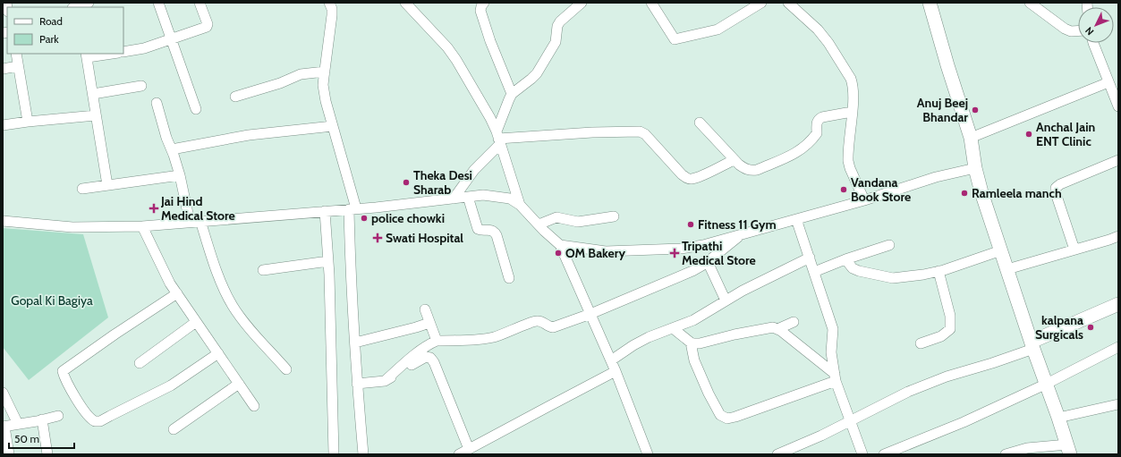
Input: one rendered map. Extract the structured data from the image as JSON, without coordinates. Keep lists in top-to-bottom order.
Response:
{
  "parks": ["Gopal Ki Bagiya"],
  "places": {
    "other": [
      "Anuj Beej Bhandar",
      "Anchal Jain ENT Clinic",
      "Theka Desi Sharab",
      "Vandana Book Store",
      "Ramleela manch",
      "police chowki",
      "Fitness 11 Gym",
      "OM Bakery",
      "kalpana Surgicals"
    ],
    "health": ["Jai Hind Medical Store", "Swati Hospital", "Tripathi Medical Store"]
  },
  "legend": ["Road", "Park"],
  "scale_bar": "50 m",
  "north": "bottom left"
}
